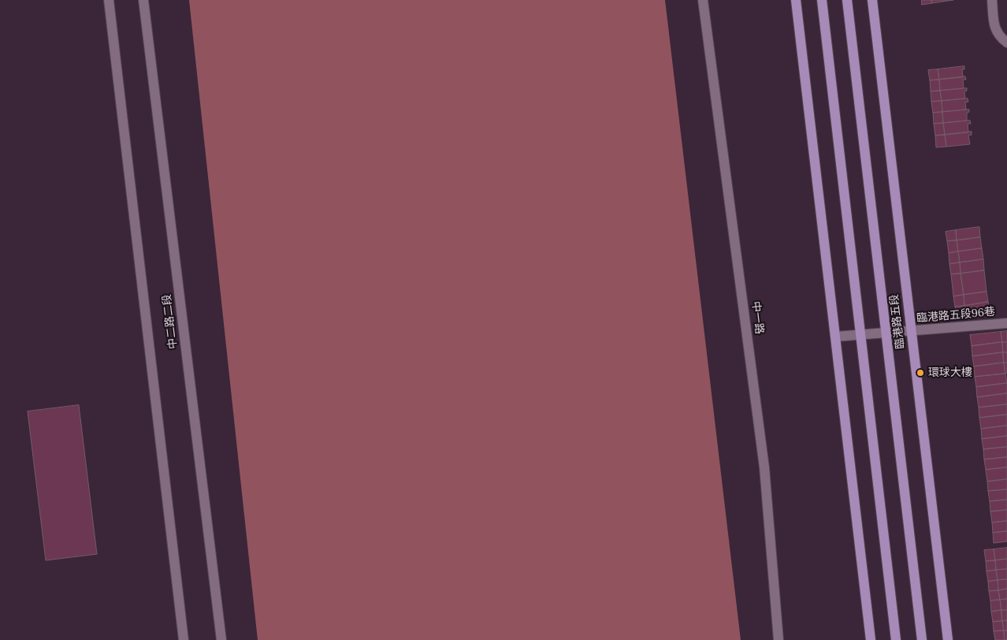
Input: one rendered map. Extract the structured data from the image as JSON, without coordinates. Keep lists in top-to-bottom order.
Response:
{
  "streets": {
    "main road": ["臨港路五段"],
    "street": ["臨港路五段96巷", "中一路", "中二路二段"]
  },
  "crossings": [
    ["臨港路五段96巷", "臨港路五段"]
  ],
  "places": ["環球大樓"]
}
